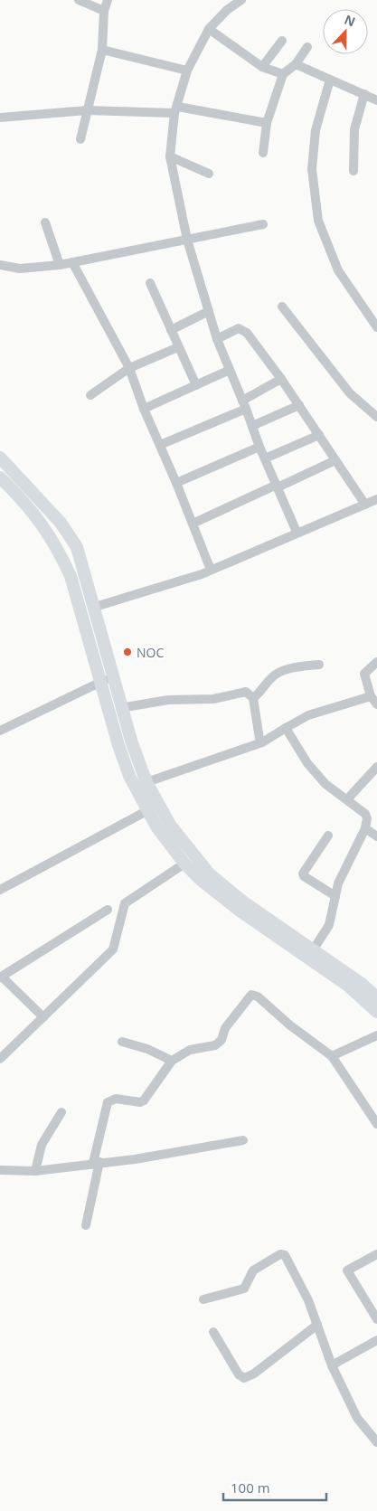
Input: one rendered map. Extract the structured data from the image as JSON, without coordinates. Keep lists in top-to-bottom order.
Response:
{
  "places": ["NOC"],
  "scale_bar": "100 m",
  "north": "top"
}
